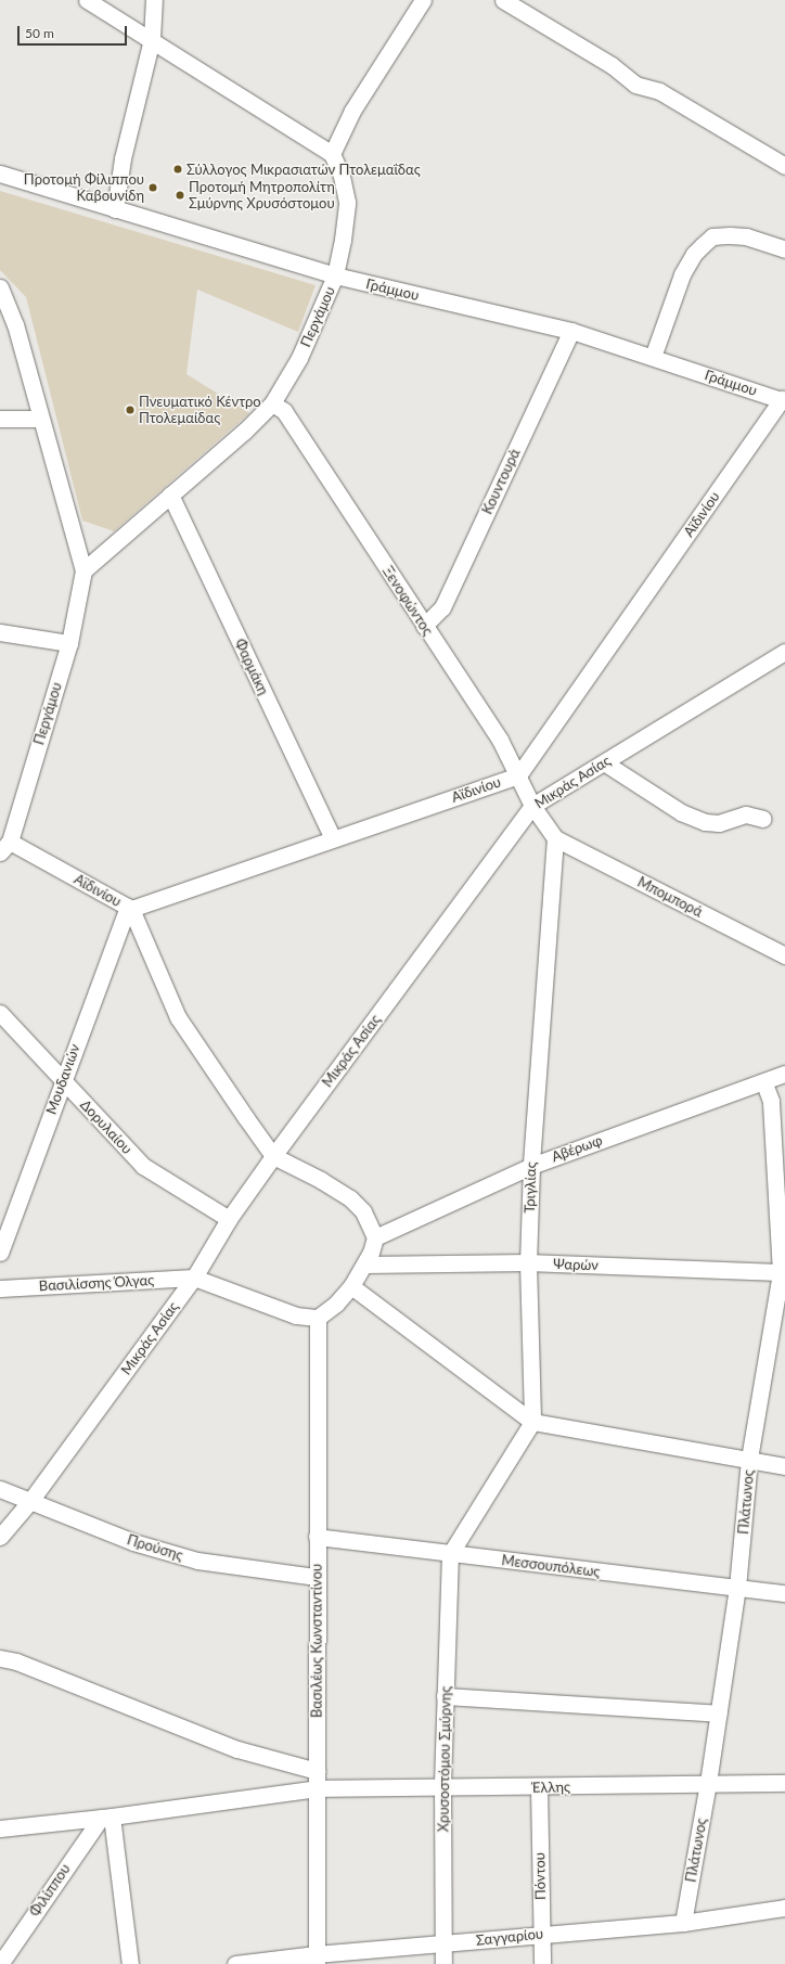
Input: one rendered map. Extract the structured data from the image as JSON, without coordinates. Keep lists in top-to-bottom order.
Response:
{
  "streets": {
    "street": [
      "Γράμμου",
      "Περγάμου",
      "Κουντουρά",
      "Αϊδινίου",
      "Ξενοφώντος",
      "Φαρμάκη",
      "Μικράς Ασίας",
      "Μπομπορά",
      "Μουδανιών",
      "Δορυλαίου",
      "Αβέρωφ",
      "Τριγλίας",
      "Ψαρών",
      "Βασιλίσσης Όλγας",
      "Πλάτωνος",
      "Προύσης",
      "Μεσσουπόλεως",
      "Βασιλέως Κωνσταντίνου",
      "Χρυσοστόμου Σμύρνης",
      "Έλλης",
      "Πόντου",
      "Φιλίππου",
      "Σαγγαρίου"
    ]
  },
  "crossings": [
    ["Γράμμου", "Περγάμου"],
    ["Γράμμου", "Κουντουρά"],
    ["Γράμμου", "Αϊδινίου"],
    ["Περγάμου", "Αϊδινίου"],
    ["Περγάμου", "Ξενοφώντος"],
    ["Περγάμου", "Φαρμάκη"],
    ["Κουντουρά", "Ξενοφώντος"],
    ["Αϊδινίου", "Ξενοφώντος"],
    ["Αϊδινίου", "Φαρμάκη"],
    ["Αϊδινίου", "Μουδανιών"],
    ["Ξενοφώντος", "Μικράς Ασίας"],
    ["Μικράς Ασίας", "Δορυλαίου"],
    ["Μικράς Ασίας", "Βασιλίσσης Όλγας"],
    ["Μικράς Ασίας", "Προύσης"],
    ["Μπομπορά", "Τριγλίας"],
    ["Μουδανιών", "Δορυλαίου"],
    ["Αβέρωφ", "Τριγλίας"],
    ["Αβέρωφ", "Πλάτωνος"],
    ["Τριγλίας", "Ψαρών"],
    ["Ψαρών", "Πλάτωνος"],
    ["Πλάτωνος", "Μεσσουπόλεως"],
    ["Πλάτωνος", "Έλλης"],
    ["Πλάτωνος", "Σαγγαρίου"],
    ["Προύσης", "Βασιλέως Κωνσταντίνου"],
    ["Μεσσουπόλεως", "Βασιλέως Κωνσταντίνου"],
    ["Μεσσουπόλεως", "Χρυσοστόμου Σμύρνης"],
    ["Βασιλέως Κωνσταντίνου", "Έλλης"],
    ["Βασιλέως Κωνσταντίνου", "Σαγγαρίου"],
    ["Χρυσοστόμου Σμύρνης", "Έλλης"],
    ["Χρυσοστόμου Σμύρνης", "Σαγγαρίου"],
    ["Έλλης", "Πόντου"],
    ["Έλλης", "Φιλίππου"],
    ["Πόντου", "Σαγγαρίου"]
  ],
  "places": [
    "Σύλλογος Μικρασιατών Πτολεμαΐδας",
    "Προτομή Φίλιππου Καβουνίδη",
    "Προτομή Μητροπολίτη Σμύρνης Χρυσόστομου",
    "Πνευματικό Κέντρο Πτολεμαίδας"
  ],
  "scale_bar": "50 m"
}
